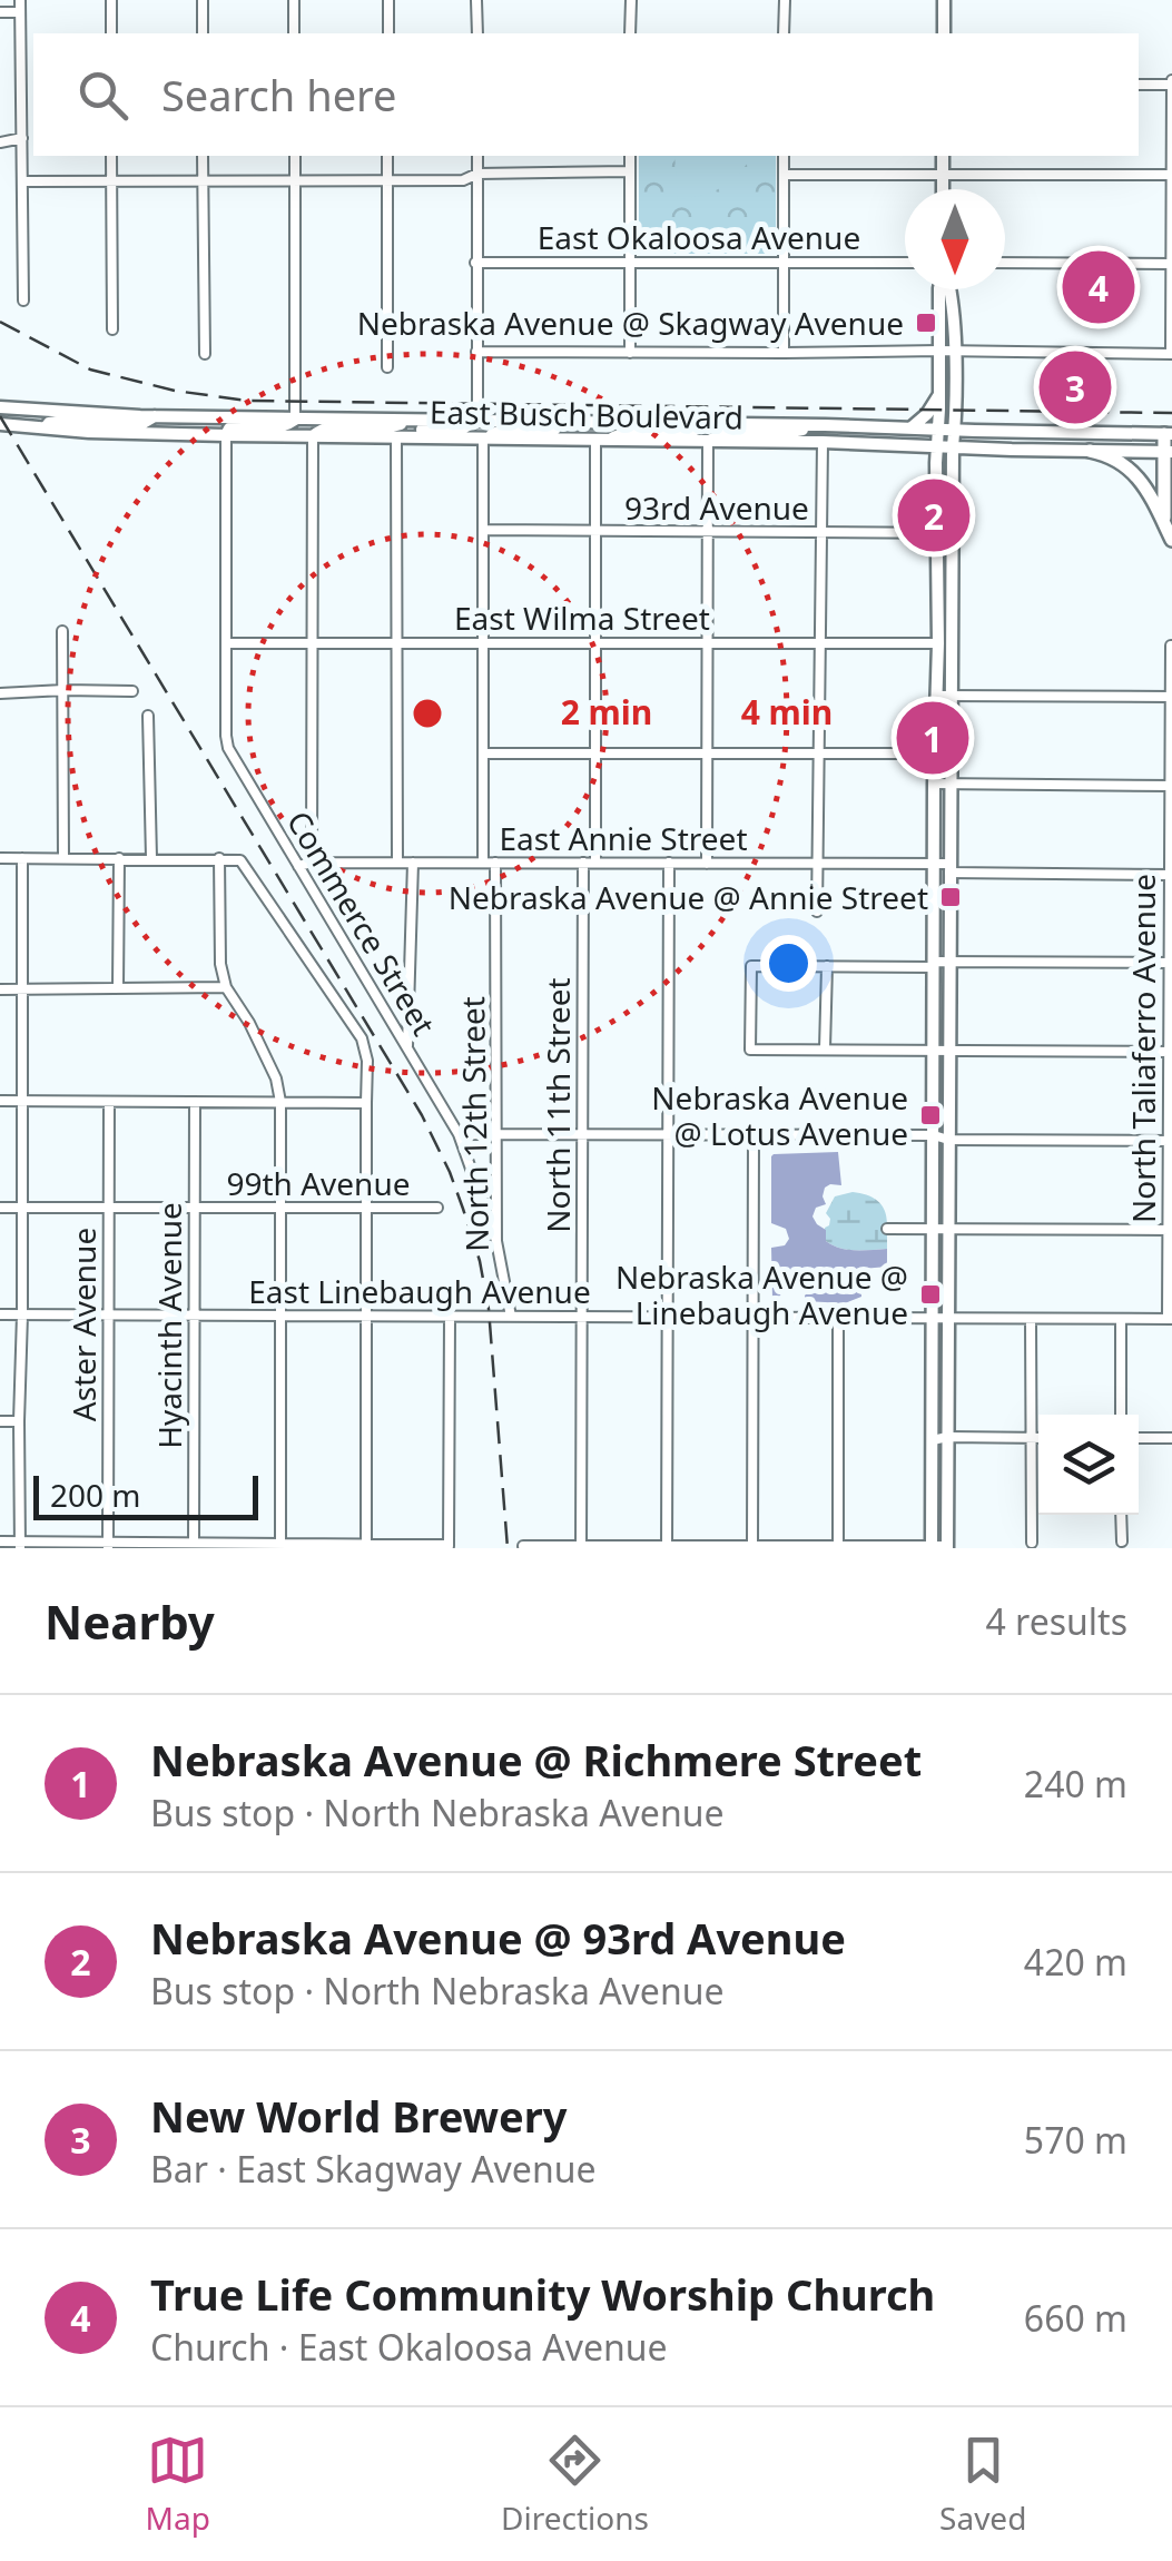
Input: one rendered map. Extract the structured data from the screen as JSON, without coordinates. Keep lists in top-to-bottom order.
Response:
{
  "streets": {
    "main road": ["East Busch Boulevard"],
    "street": [
      "East Okaloosa Avenue",
      "93rd Avenue",
      "East Wilma Street",
      "East Annie Street",
      "Commerce Street",
      "North Taliaferro Avenue",
      "North 11th Street",
      "North 12th Street",
      "99th Avenue",
      "East Linebaugh Avenue",
      "Aster Avenue",
      "Hyacinth Avenue"
    ]
  },
  "crossings": [
    ["East Wilma Street", "Commerce Street"],
    ["East Annie Street", "Commerce Street"],
    ["East Annie Street", "North Taliaferro Avenue"],
    ["East Annie Street", "North 11th Street"],
    ["East Annie Street", "North 12th Street"],
    ["Commerce Street", "North 12th Street"],
    ["North Taliaferro Avenue", "East Linebaugh Avenue"],
    ["North 11th Street", "East Linebaugh Avenue"],
    ["North 12th Street", "East Linebaugh Avenue"],
    ["99th Avenue", "Aster Avenue"],
    ["99th Avenue", "Hyacinth Avenue"],
    ["East Linebaugh Avenue", "Aster Avenue"],
    ["East Linebaugh Avenue", "Hyacinth Avenue"]
  ],
  "places": {
    "transit": [
      "Nebraska Avenue @ Skagway Avenue",
      "Nebraska Avenue @ Annie Street",
      "Nebraska Avenue @ Lotus Avenue",
      "Nebraska Avenue @ Linebaugh Avenue"
    ]
  },
  "scale_bar": "200 m",
  "north": "bottom",
  "page": {
    "search": "Search here",
    "pins": [
      "4",
      "3",
      "2",
      "1"
    ],
    "scale": "200 m",
    "heading": ["Nearby", "4 results"],
    "list": [
      {
        "mark": "1",
        "name": "Nebraska Avenue @ Richmere Street",
        "note": "Bus stop · North Nebraska Avenue",
        "value": "240 m"
      },
      {
        "mark": "2",
        "name": "Nebraska Avenue @ 93rd Avenue",
        "note": "Bus stop · North Nebraska Avenue",
        "value": "420 m"
      },
      {
        "mark": "3",
        "name": "New World Brewery",
        "note": "Bar · East Skagway Avenue",
        "value": "570 m"
      },
      {
        "mark": "4",
        "name": "True Life Community Worship Church",
        "note": "Church · East Okaloosa Avenue",
        "value": "660 m"
      }
    ],
    "nav": ["Map", "Directions", "Saved"]
  },
  "rings": ["2 min", "4 min"]
}
